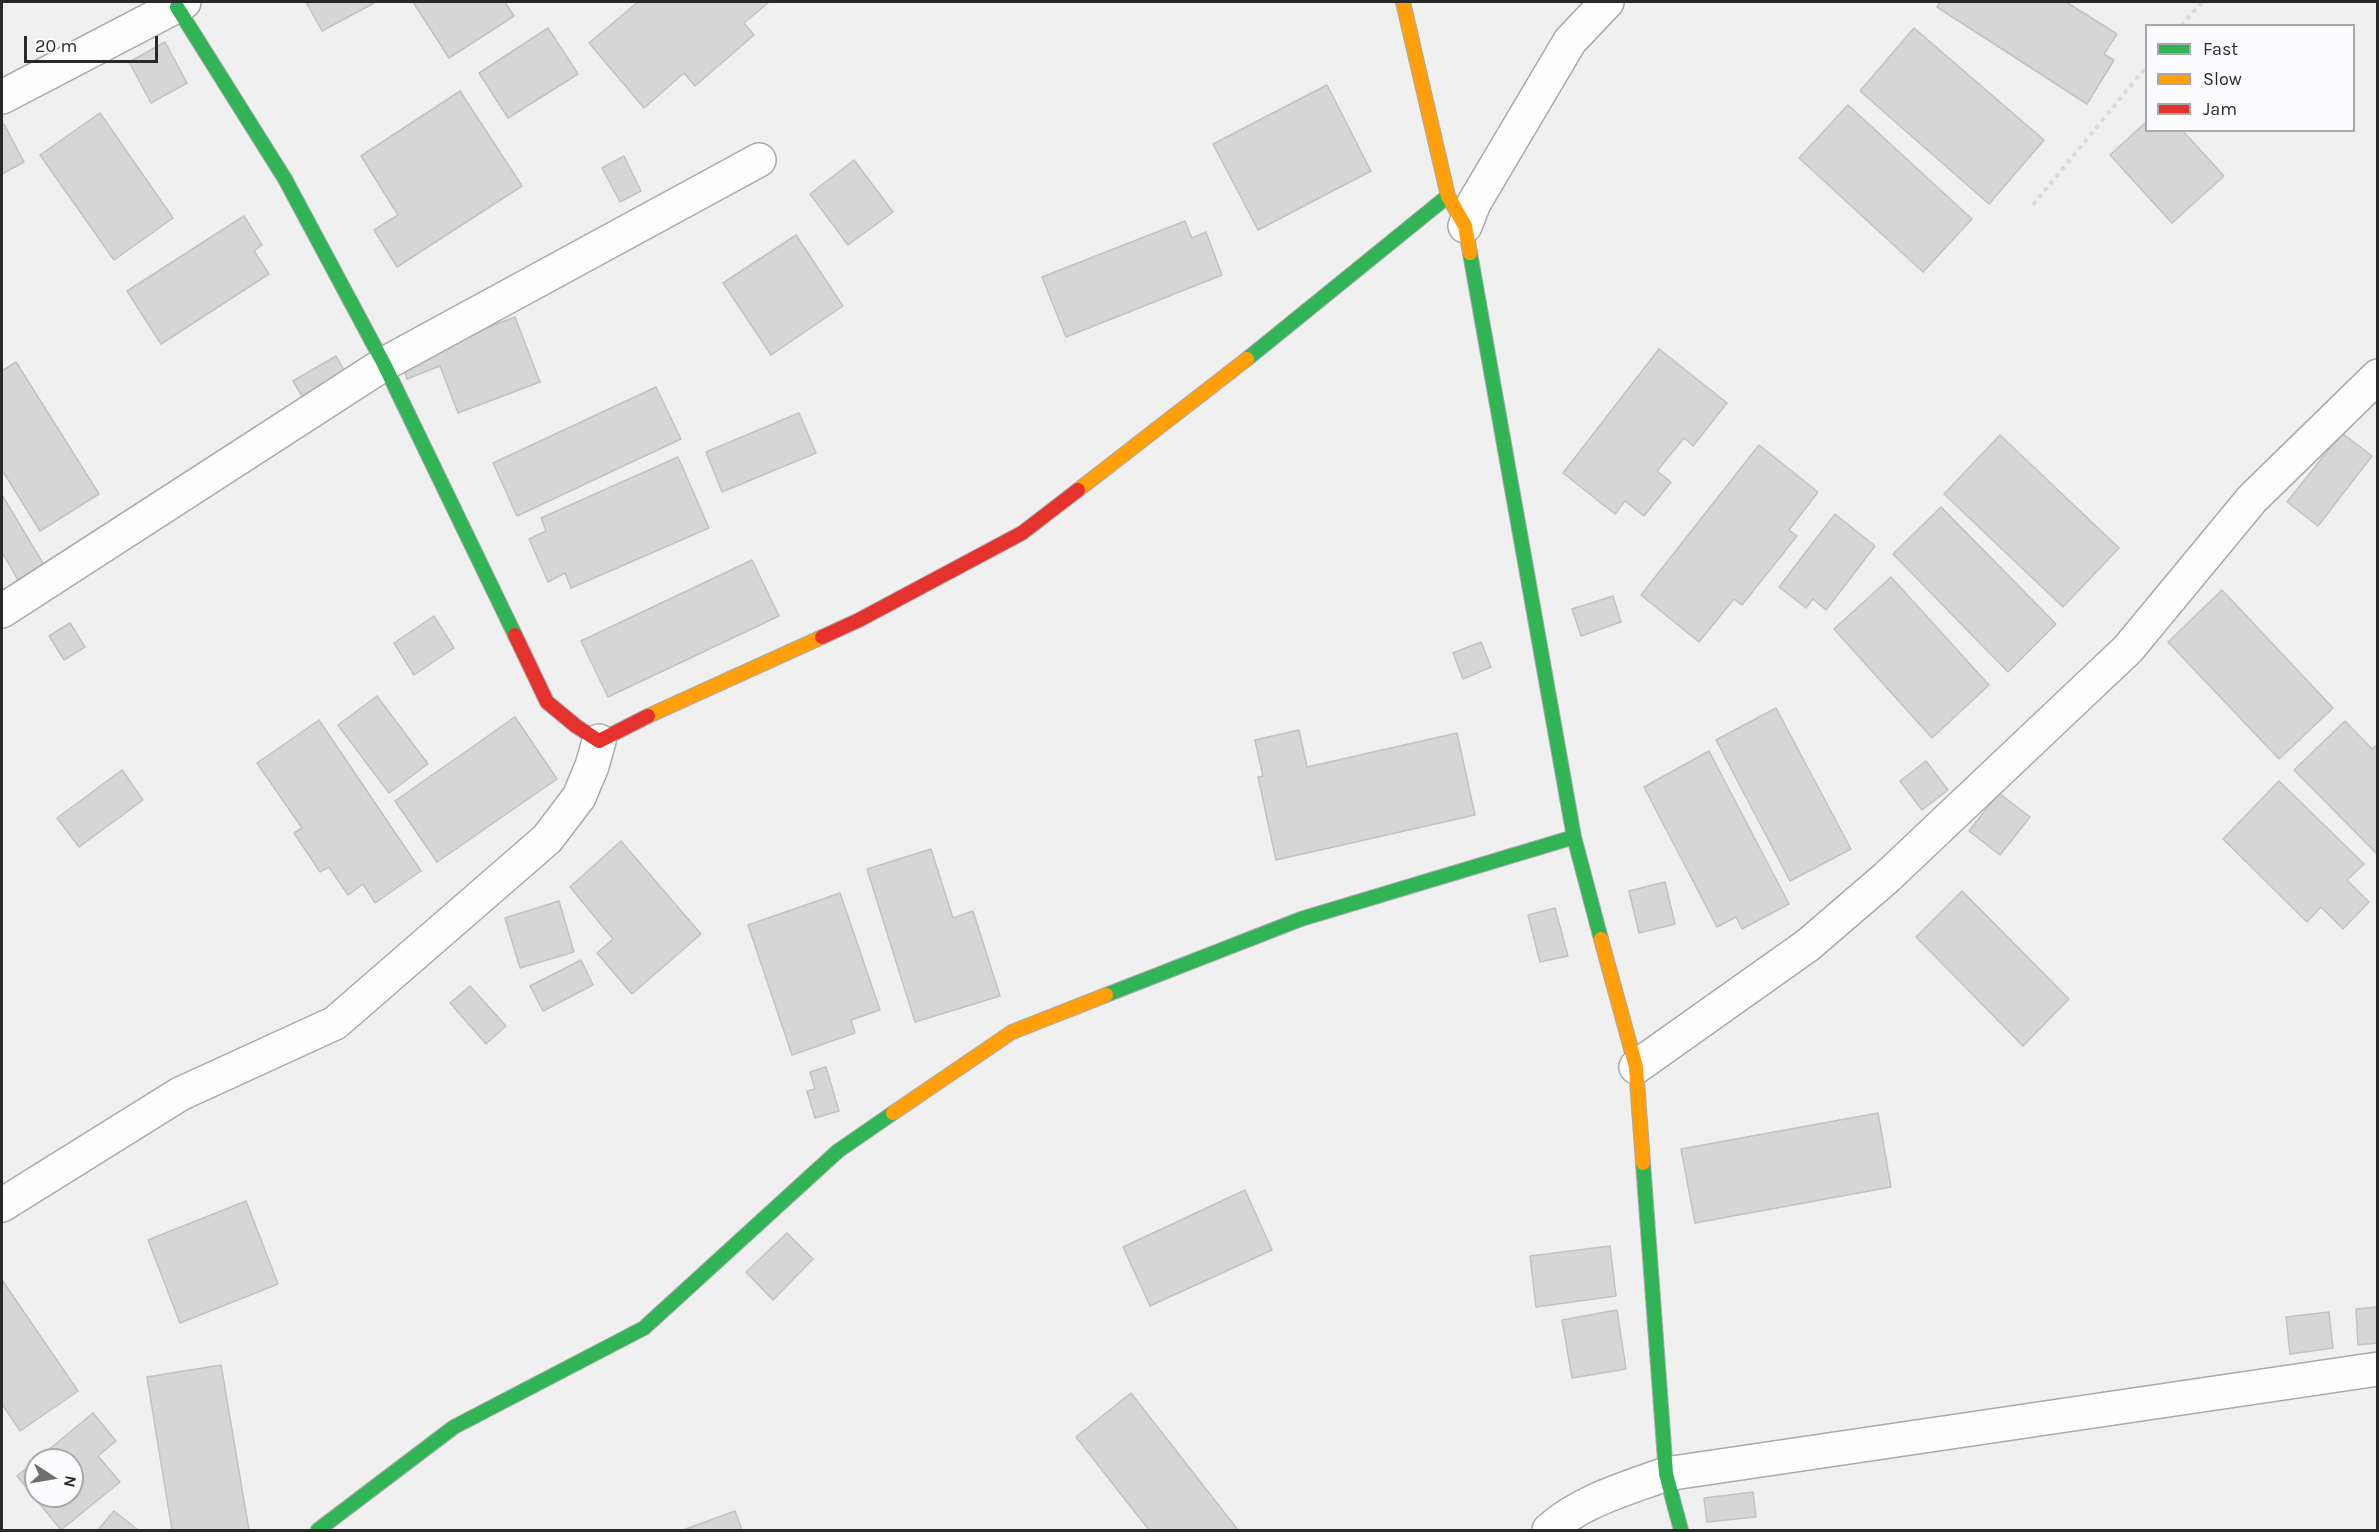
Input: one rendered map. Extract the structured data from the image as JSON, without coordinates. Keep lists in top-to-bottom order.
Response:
{
  "legend": ["Fast", "Slow", "Jam"],
  "scale_bar": "20 m",
  "north": "right"
}
